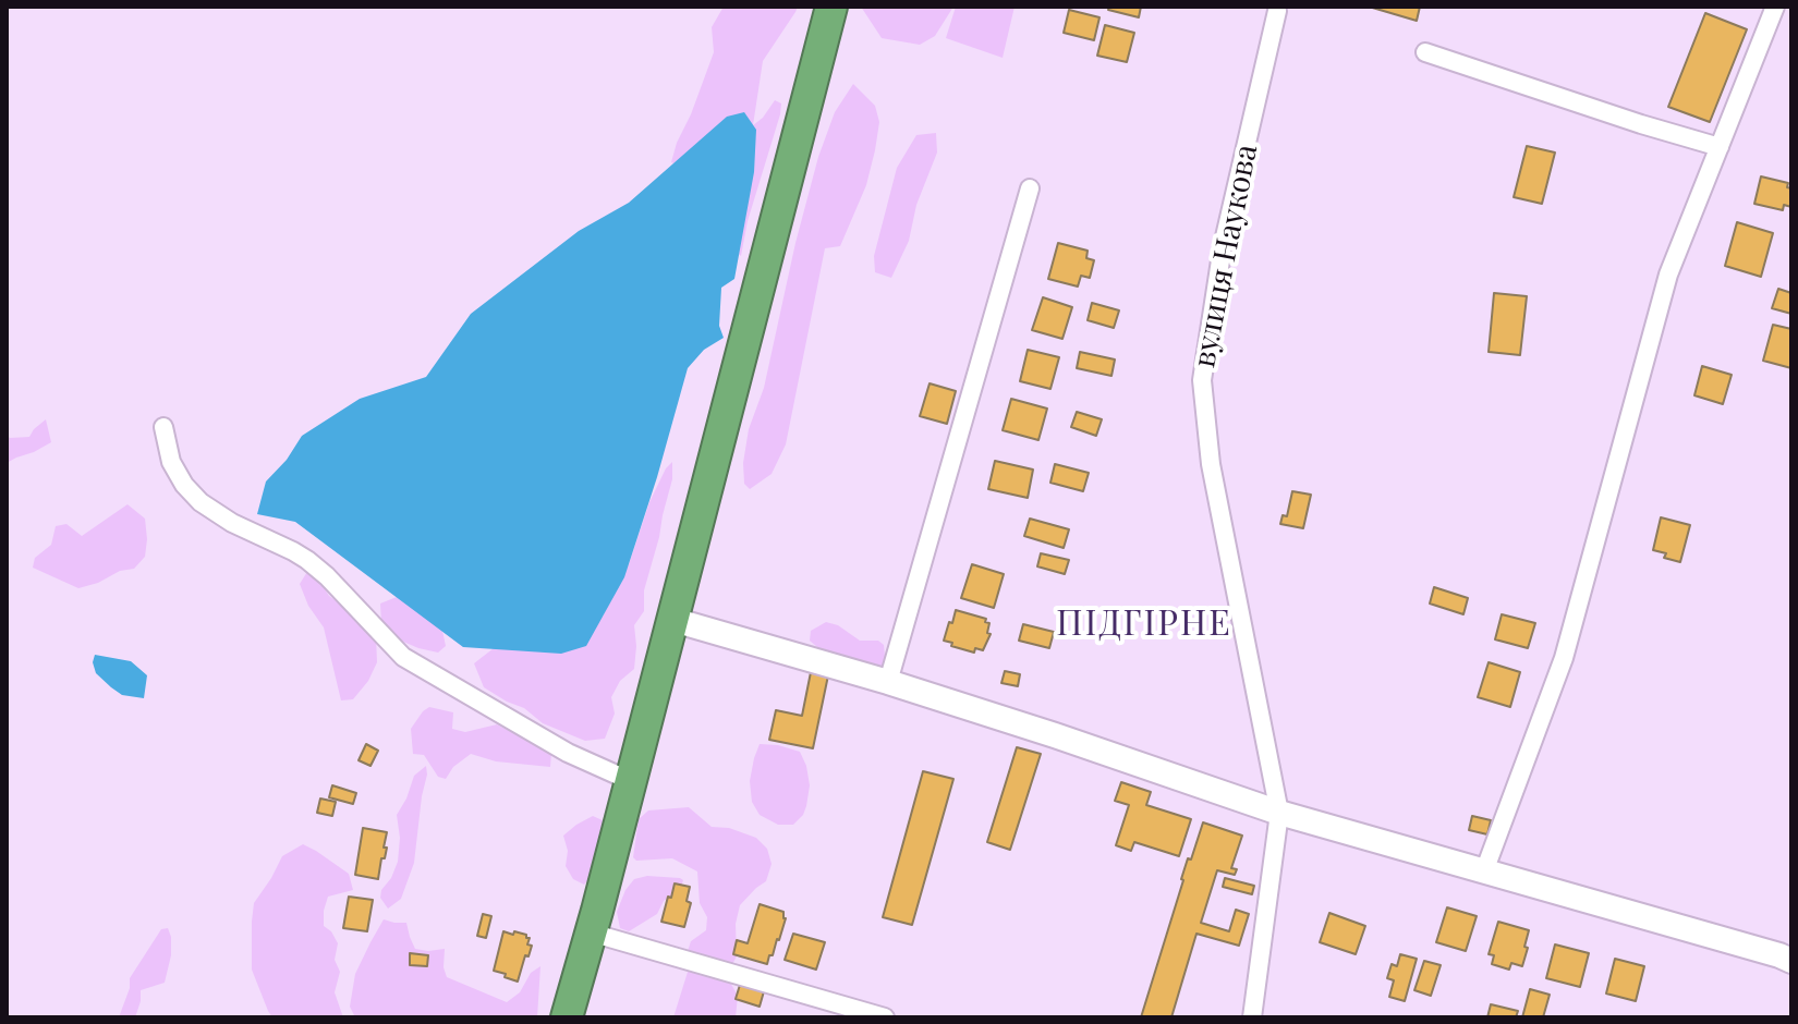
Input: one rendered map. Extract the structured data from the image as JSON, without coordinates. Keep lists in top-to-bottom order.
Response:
{
  "streets": {
    "street": ["вулиця Наукова"]
  },
  "districts": ["ПІДГІРНЕ"]
}
